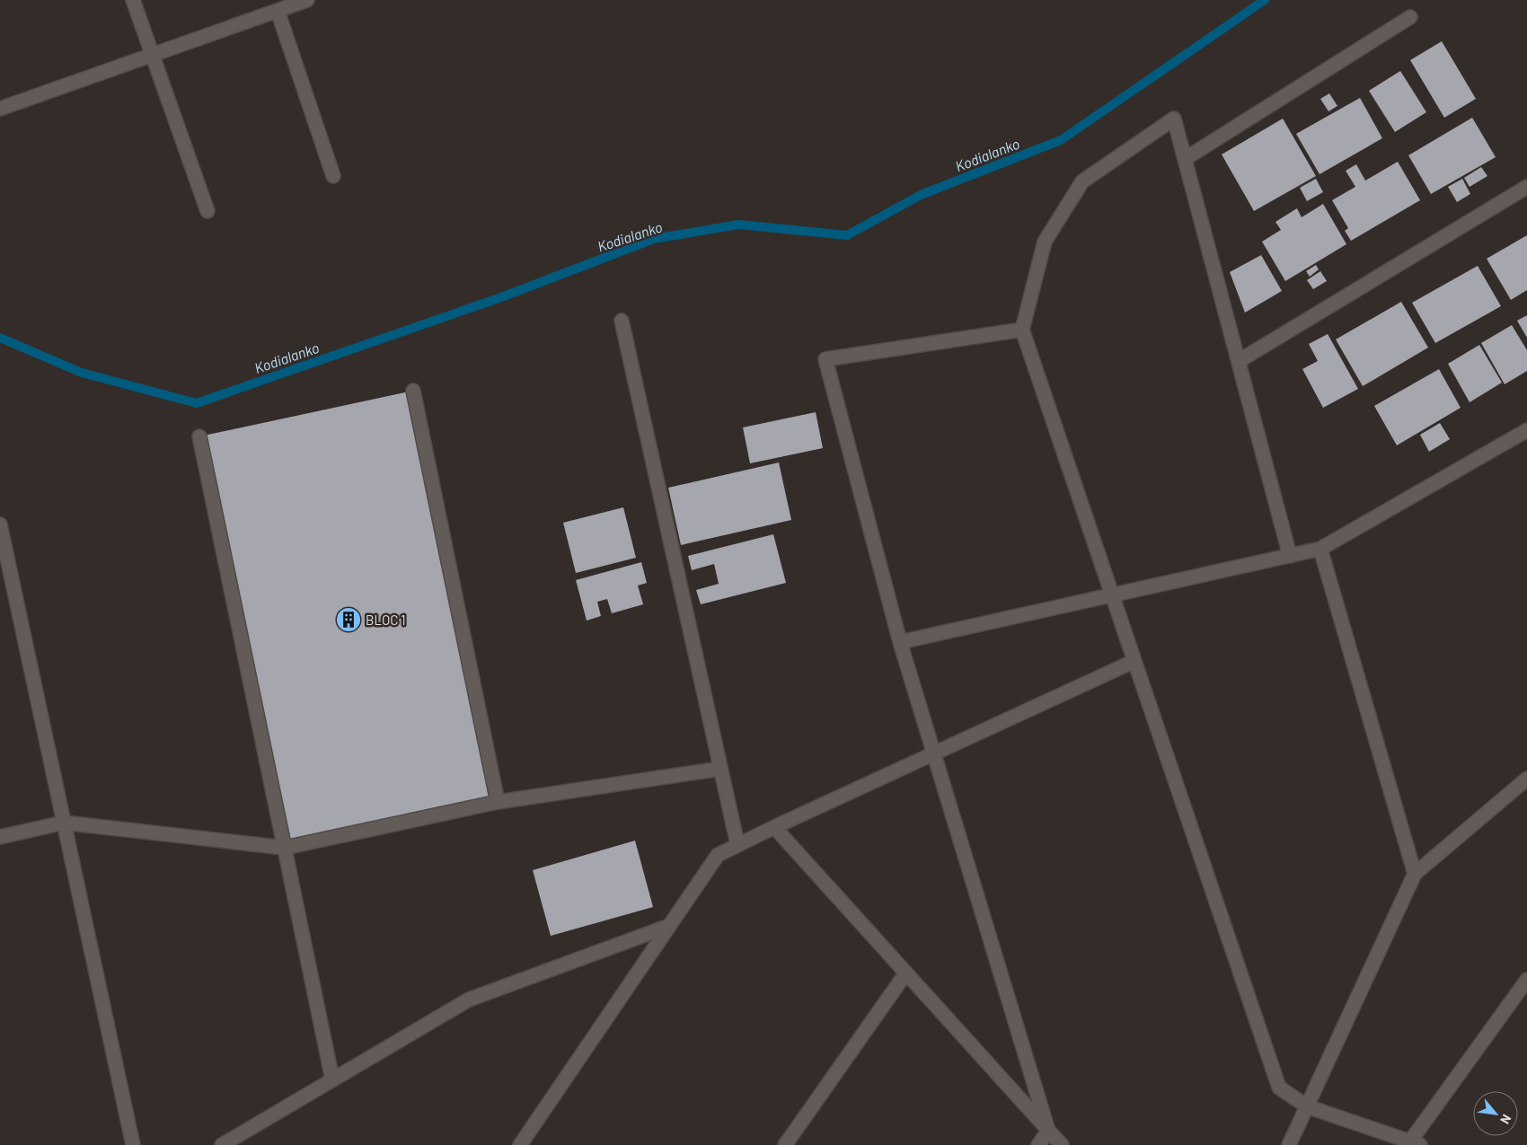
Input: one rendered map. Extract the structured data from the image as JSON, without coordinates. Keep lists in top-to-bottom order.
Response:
{
  "water": ["Kodialanko"],
  "places": {
    "building": ["BLOC 1"]
  },
  "north": "bottom right"
}
